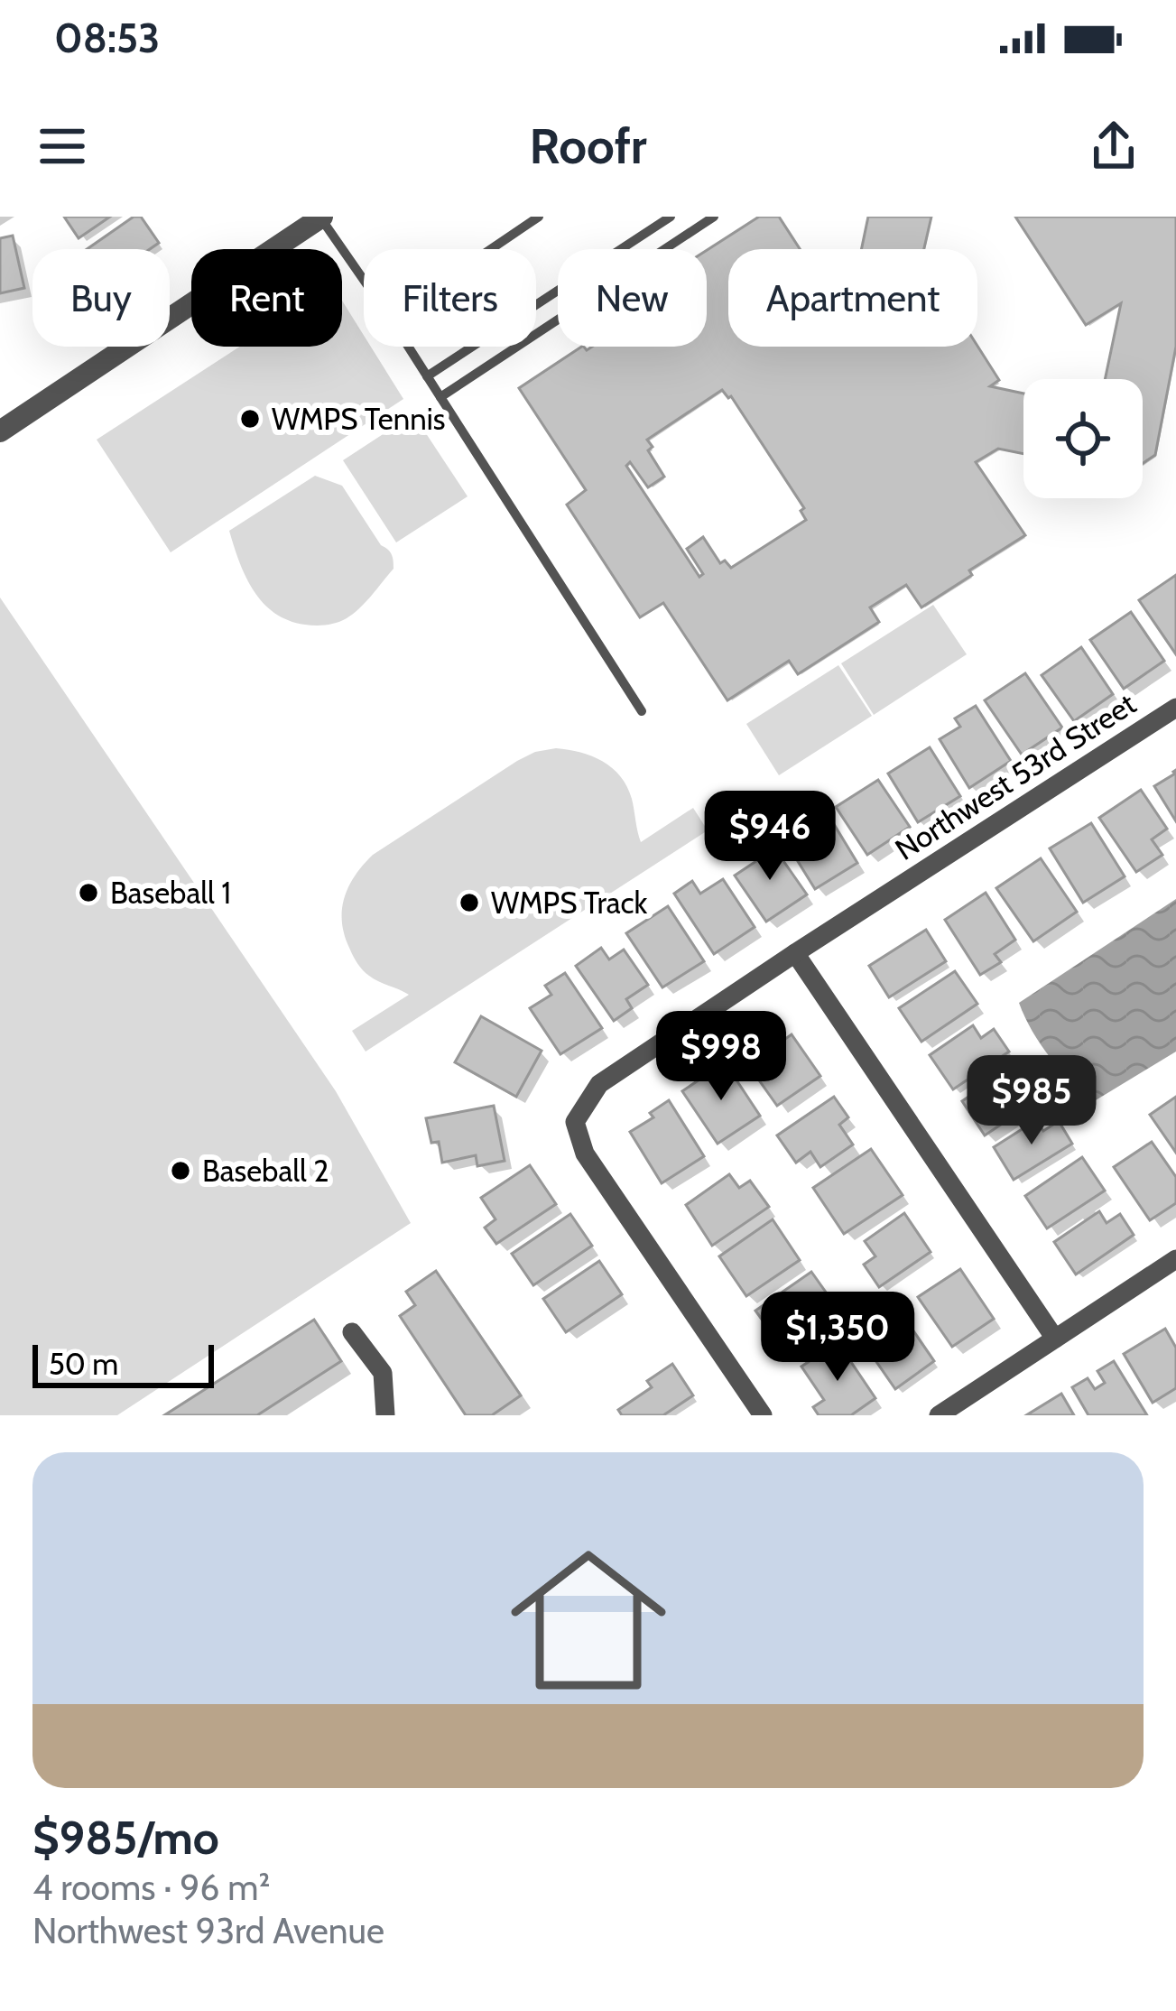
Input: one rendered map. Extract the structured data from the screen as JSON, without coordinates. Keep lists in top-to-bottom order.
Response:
{
  "streets": {
    "street": ["Northwest 53rd Street"]
  },
  "places": [
    "WMPS Tennis",
    "Baseball 1",
    "WMPS Track",
    "Baseball 2"
  ],
  "scale_bar": "50 m",
  "page": {
    "status": "08:53",
    "header": "Roofr",
    "chip": [
      "Buy",
      "Rent",
      "Filters",
      "New",
      "Apartment"
    ],
    "price": [
      "$946",
      "$998",
      "$985",
      "$1,350"
    ],
    "scale": "50 m",
    "list": [
      {
        "name": "$985/mo",
        "note": "4 rooms · 96 m² · Northwest 93rd Avenue"
      }
    ]
  }
}
